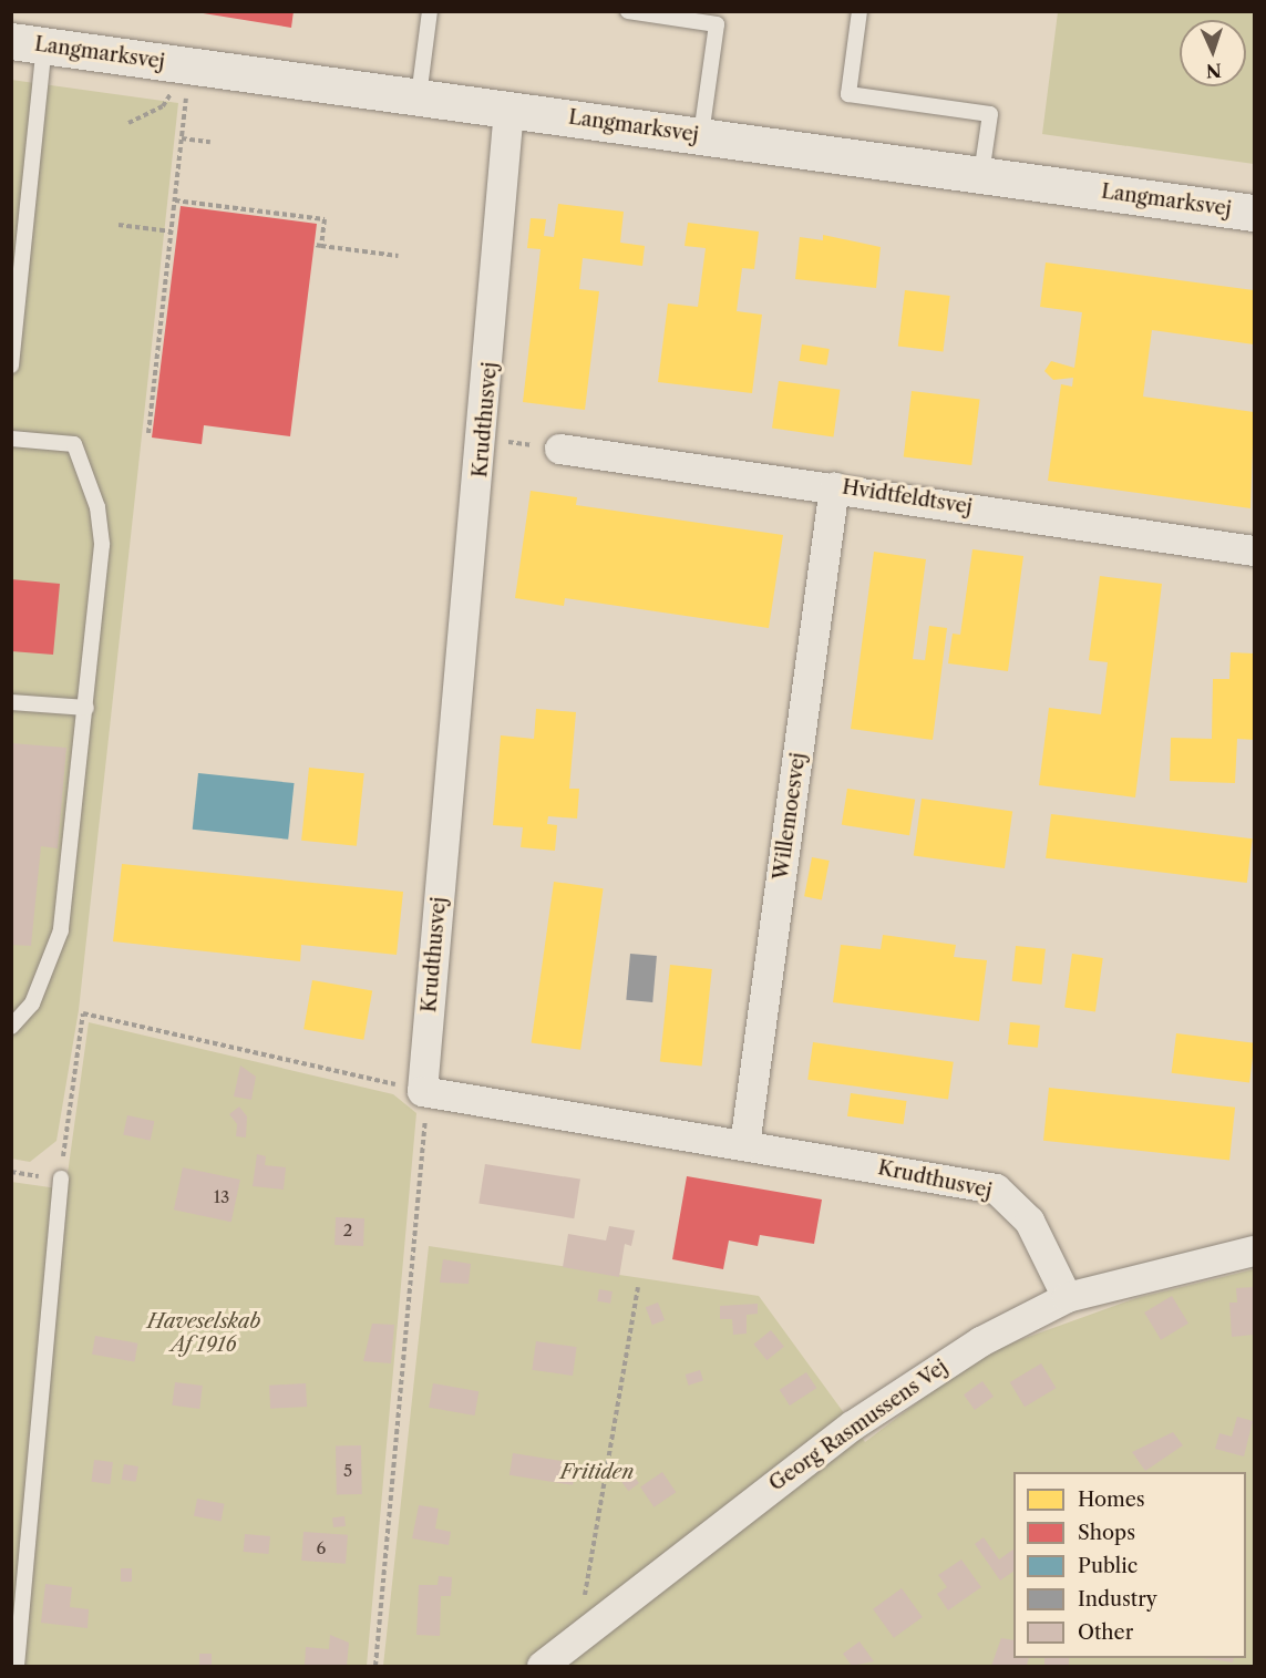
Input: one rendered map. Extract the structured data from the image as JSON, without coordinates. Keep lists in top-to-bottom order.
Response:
{
  "streets": {
    "main road": ["Langmarksvej"],
    "street": [
      "Krudthusvej",
      "Hvidtfeldtsvej",
      "Willemoesvej",
      "Georg Rasmussens Vej"
    ]
  },
  "crossings": [
    ["Langmarksvej", "Krudthusvej"],
    ["Krudthusvej", "Willemoesvej"],
    ["Krudthusvej", "Georg Rasmussens Vej"],
    ["Hvidtfeldtsvej", "Willemoesvej"]
  ],
  "parks": ["Haveselskab Af 1916", "Fritiden"],
  "house_numbers": [
    "13",
    "2",
    "5",
    "6"
  ],
  "legend": [
    "Homes",
    "Shops",
    "Public",
    "Industry",
    "Other"
  ],
  "north": "bottom"
}
